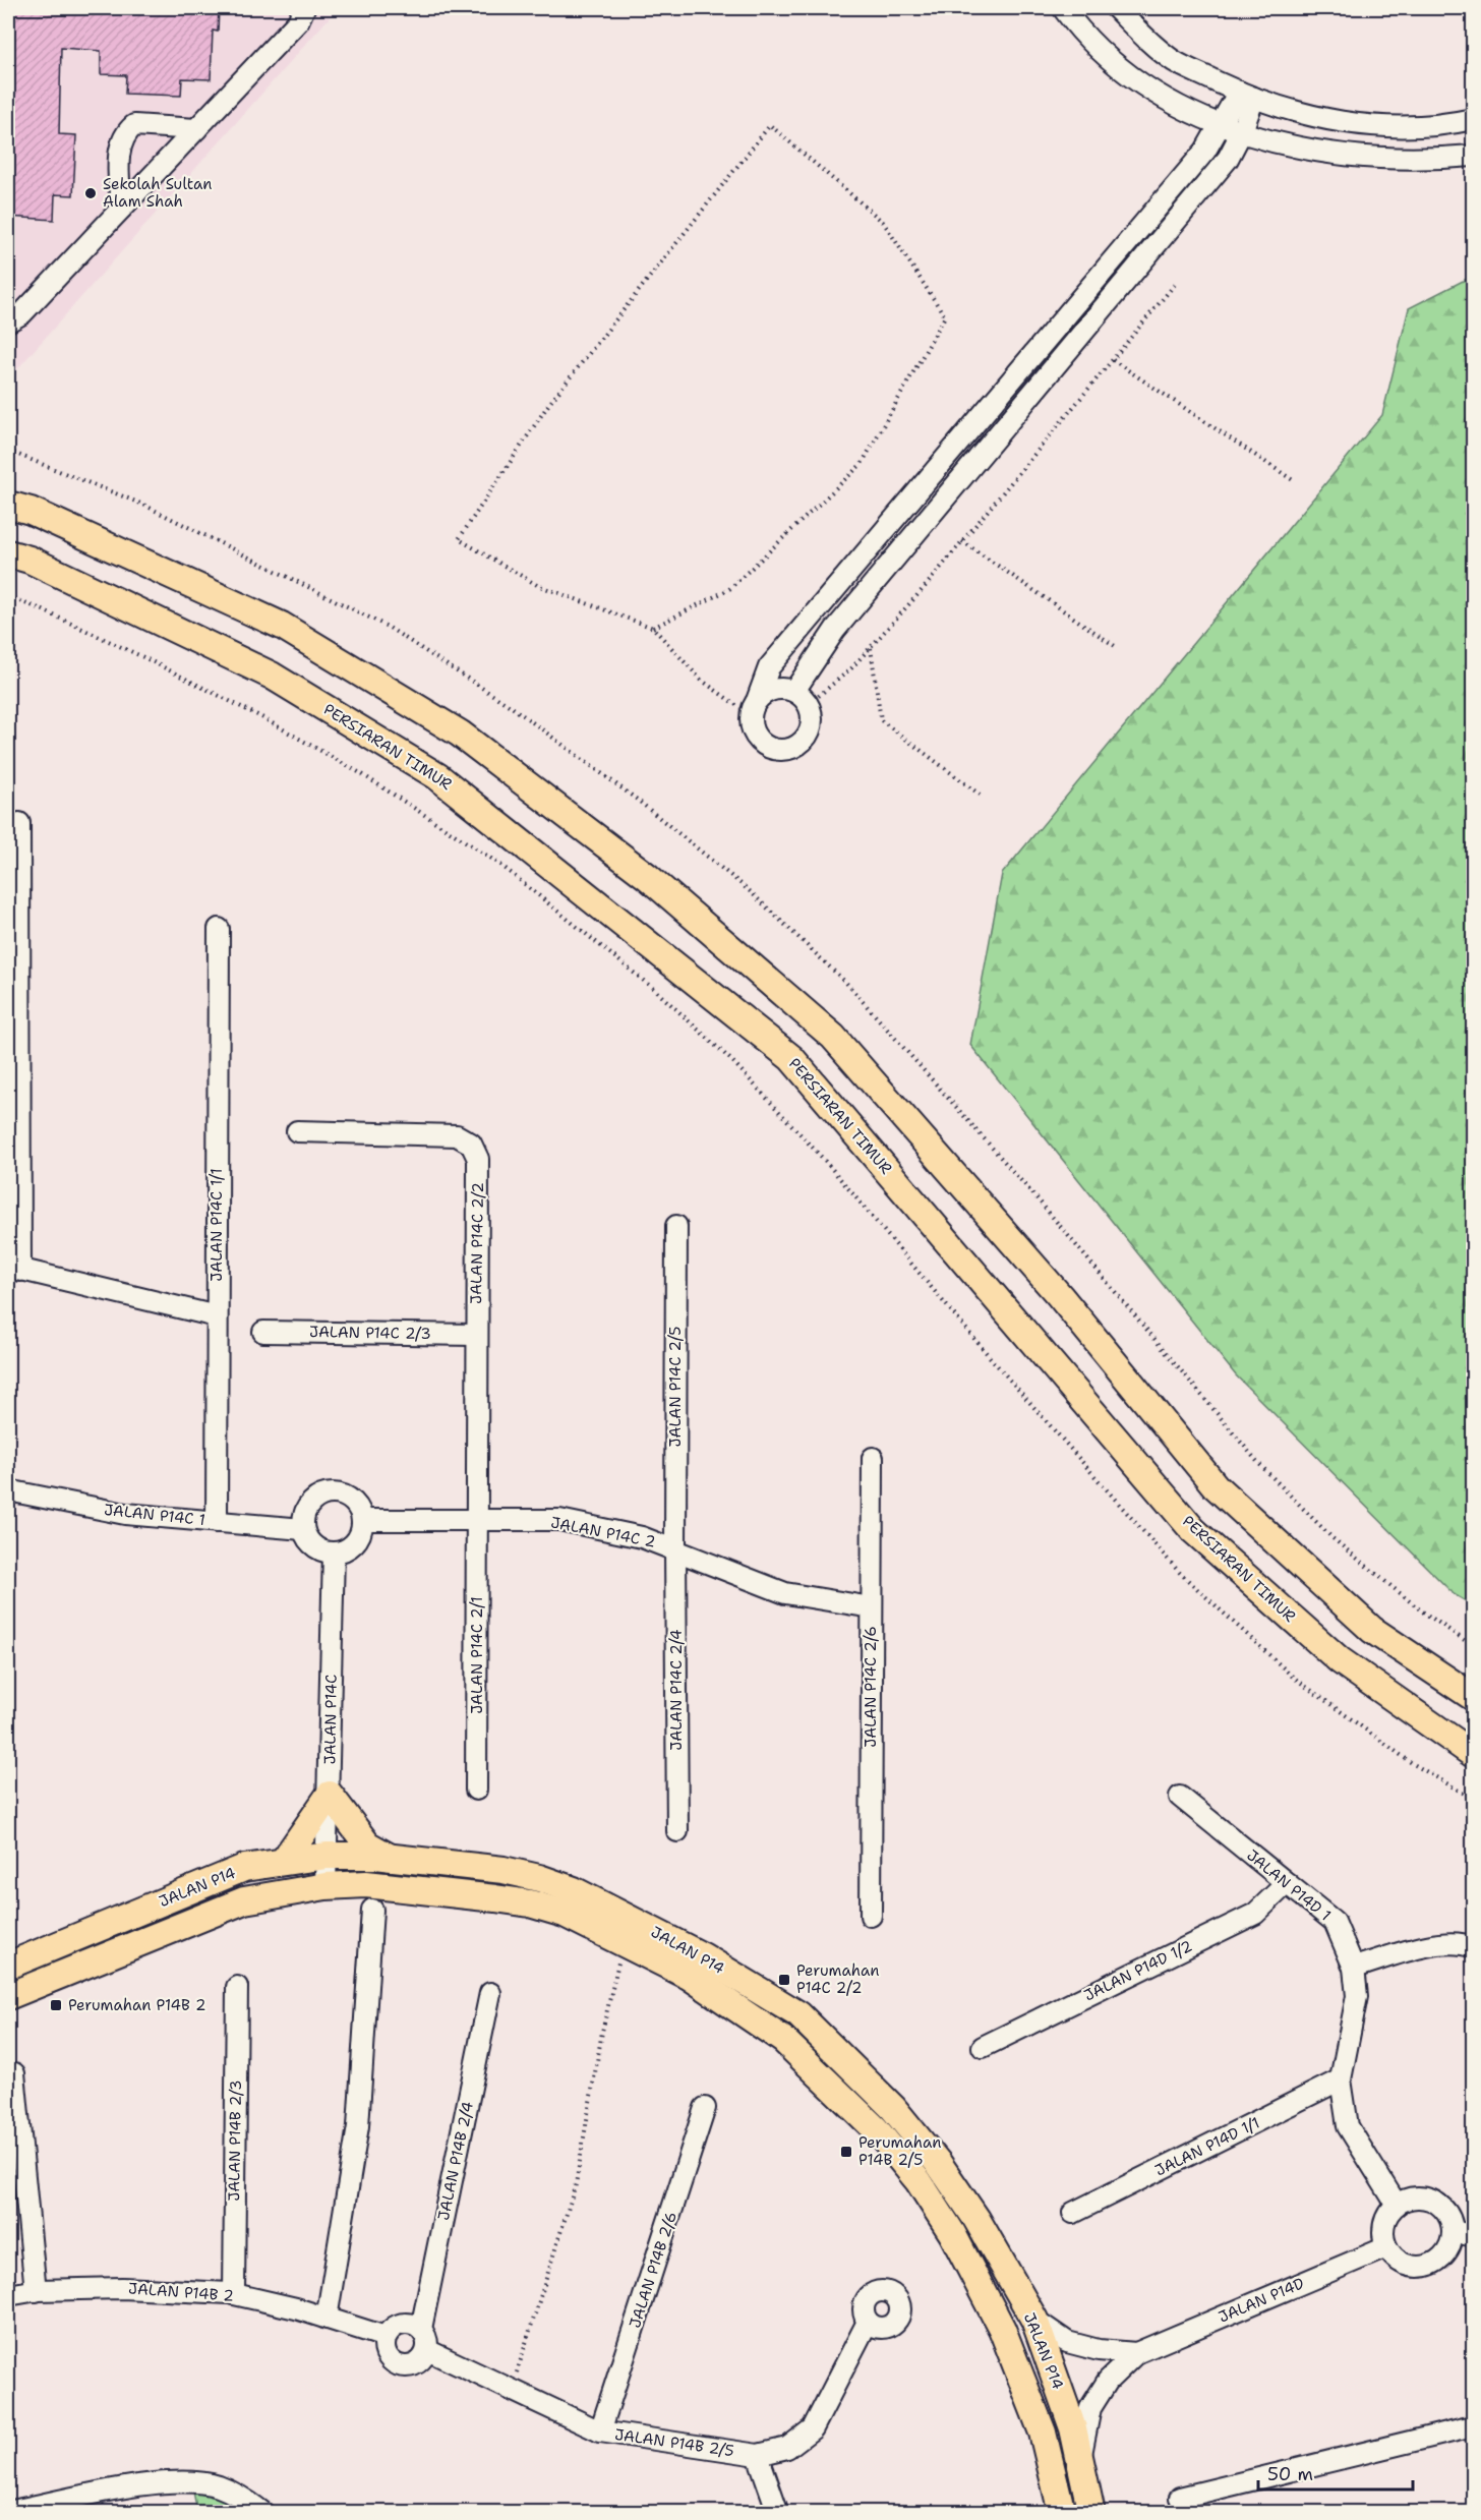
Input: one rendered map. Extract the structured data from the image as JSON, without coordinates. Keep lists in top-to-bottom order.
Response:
{
  "streets": {
    "main road": ["PERSIARAN TIMUR", "JALAN P14"],
    "street": [
      "JALAN P14C 1/1",
      "JALAN P14C 2/2",
      "JALAN P14C 2/3",
      "JALAN P14C 2/5",
      "JALAN P14C 1",
      "JALAN P14C 2",
      "JALAN P14C 2/1",
      "JALAN P14C 2/6",
      "JALAN P14C 2/4",
      "JALAN P14C",
      "JALAN P14D 1",
      "JALAN P14D 1/2",
      "JALAN P14B 2/3",
      "JALAN P14D 1/1",
      "JALAN P14B 2/4",
      "JALAN P14B 2/6",
      "JALAN P14B 2",
      "JALAN P14D",
      "JALAN P14B 2/5"
    ]
  },
  "crossings": [
    ["JALAN P14C 1/1", "JALAN P14C 1"],
    ["JALAN P14C 2/2", "JALAN P14C 2/3"],
    ["JALAN P14C 2/2", "JALAN P14C 2"],
    ["JALAN P14C 2/2", "JALAN P14C 2/1"],
    ["JALAN P14C 2/5", "JALAN P14C 2"],
    ["JALAN P14C 2/5", "JALAN P14C 2/4"],
    ["JALAN P14C 1", "JALAN P14C 2"],
    ["JALAN P14C 1", "JALAN P14C"],
    ["JALAN P14C 2", "JALAN P14C 2/1"],
    ["JALAN P14C 2", "JALAN P14C 2/6"],
    ["JALAN P14C 2", "JALAN P14C 2/4"],
    ["JALAN P14C 2", "JALAN P14C"],
    ["JALAN P14C", "JALAN P14"],
    ["JALAN P14D 1", "JALAN P14D 1/2"],
    ["JALAN P14D 1", "JALAN P14D 1/1"],
    ["JALAN P14D 1", "JALAN P14D"],
    ["JALAN P14", "JALAN P14D"],
    ["JALAN P14B 2/3", "JALAN P14B 2"],
    ["JALAN P14B 2/4", "JALAN P14B 2"],
    ["JALAN P14B 2/4", "JALAN P14B 2/5"],
    ["JALAN P14B 2/6", "JALAN P14B 2/5"],
    ["JALAN P14B 2", "JALAN P14B 2/5"]
  ],
  "places": {
    "other": ["Sekolah Sultan Alam Shah"],
    "transit": ["Perumahan P14C 2/2", "Perumahan P14B 2", "Perumahan P14B 2/5"]
  },
  "scale_bar": "50 m"
}
